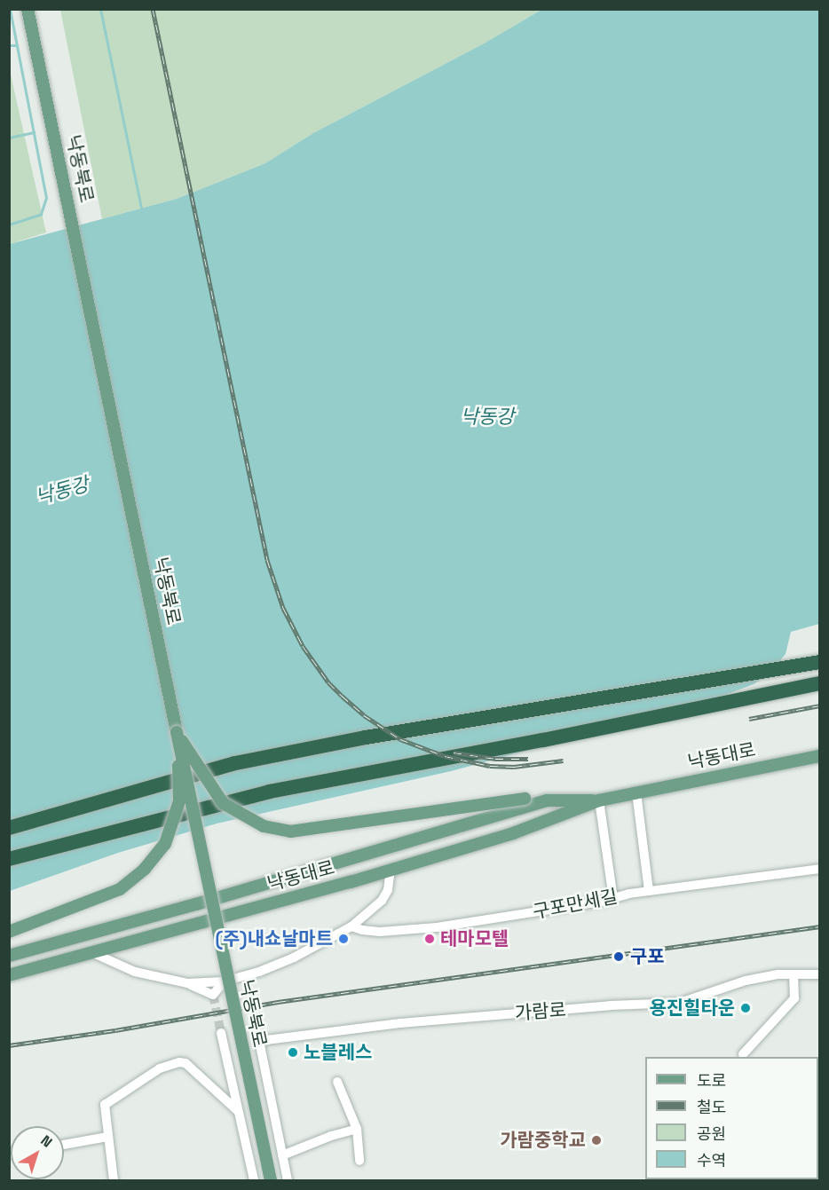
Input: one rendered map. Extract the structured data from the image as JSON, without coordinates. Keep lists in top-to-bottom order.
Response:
{
  "streets": {
    "main road": ["낙동북로", "낙동대로"],
    "street": ["구포만세길", "가람로"]
  },
  "water": ["낙동강"],
  "places": [
    "(주)내쇼날마트",
    "테마모텔",
    "구포",
    "용진힐타운",
    "노블레스",
    "가람중학교"
  ],
  "legend": [
    "도로",
    "철도",
    "공원",
    "수역"
  ],
  "north": "top right"
}
